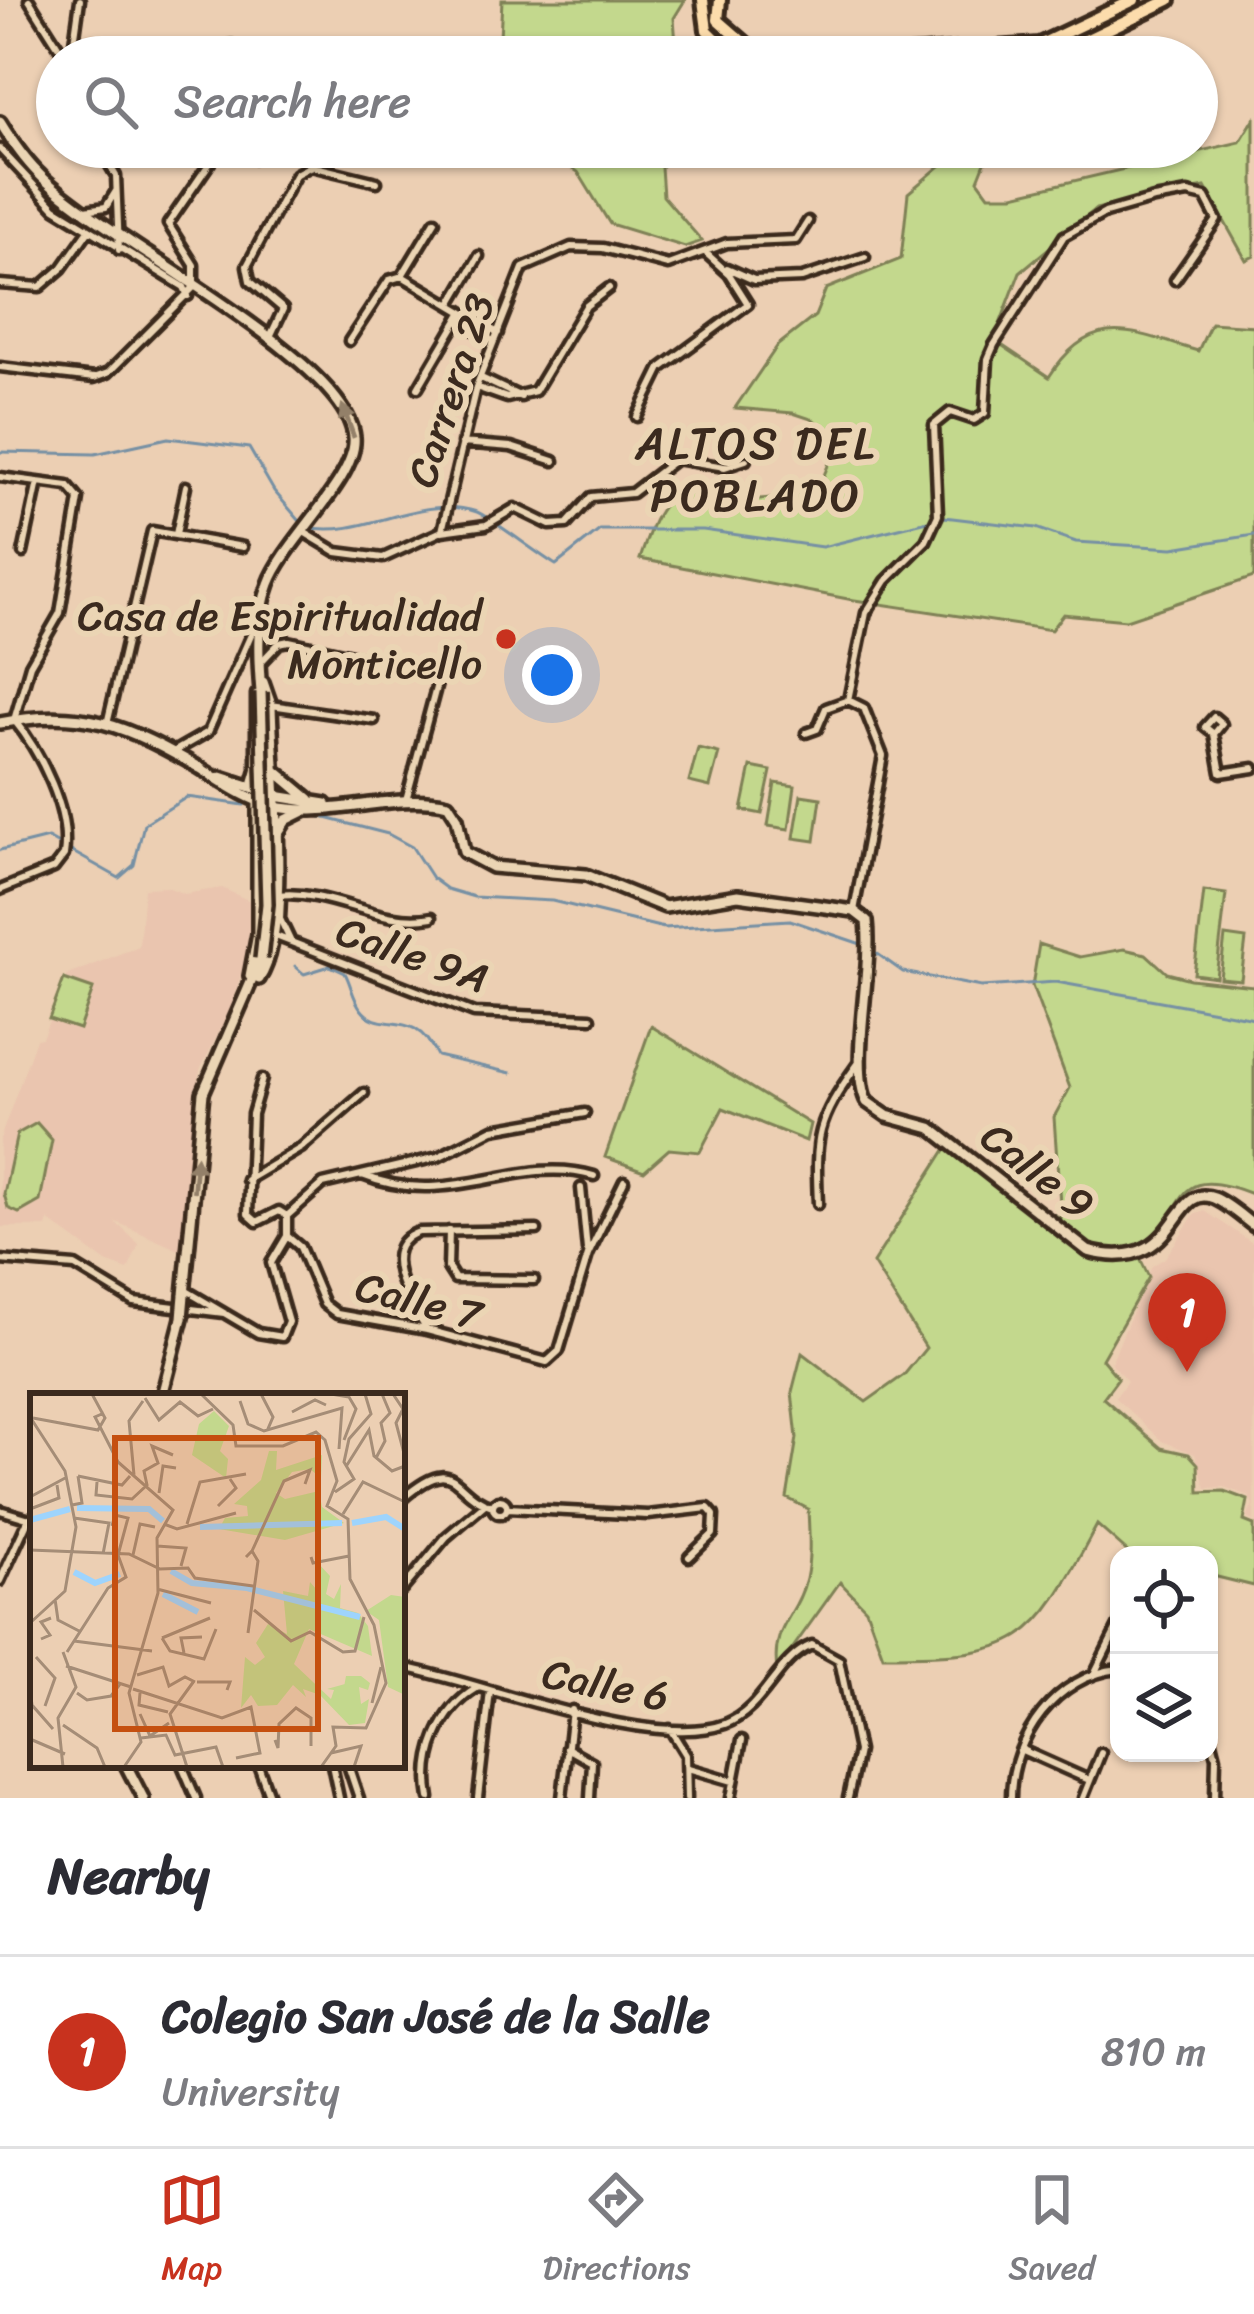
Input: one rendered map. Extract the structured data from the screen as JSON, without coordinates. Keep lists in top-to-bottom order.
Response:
{
  "streets": {
    "main road": ["Calle 9"],
    "street": [
      "Carrera 23",
      "Calle 9A",
      "Calle 7",
      "Calle 6"
    ]
  },
  "districts": ["ALTOS DEL POBLADO"],
  "places": ["Casa de Espiritualidad Monticello"],
  "page": {
    "search": "Search here",
    "pins": "1",
    "heading": "Nearby",
    "list": [
      {
        "mark": "1",
        "name": "Colegio San José de la Salle",
        "note": "University",
        "value": "810 m"
      }
    ],
    "nav": ["Map", "Directions", "Saved"]
  }
}
